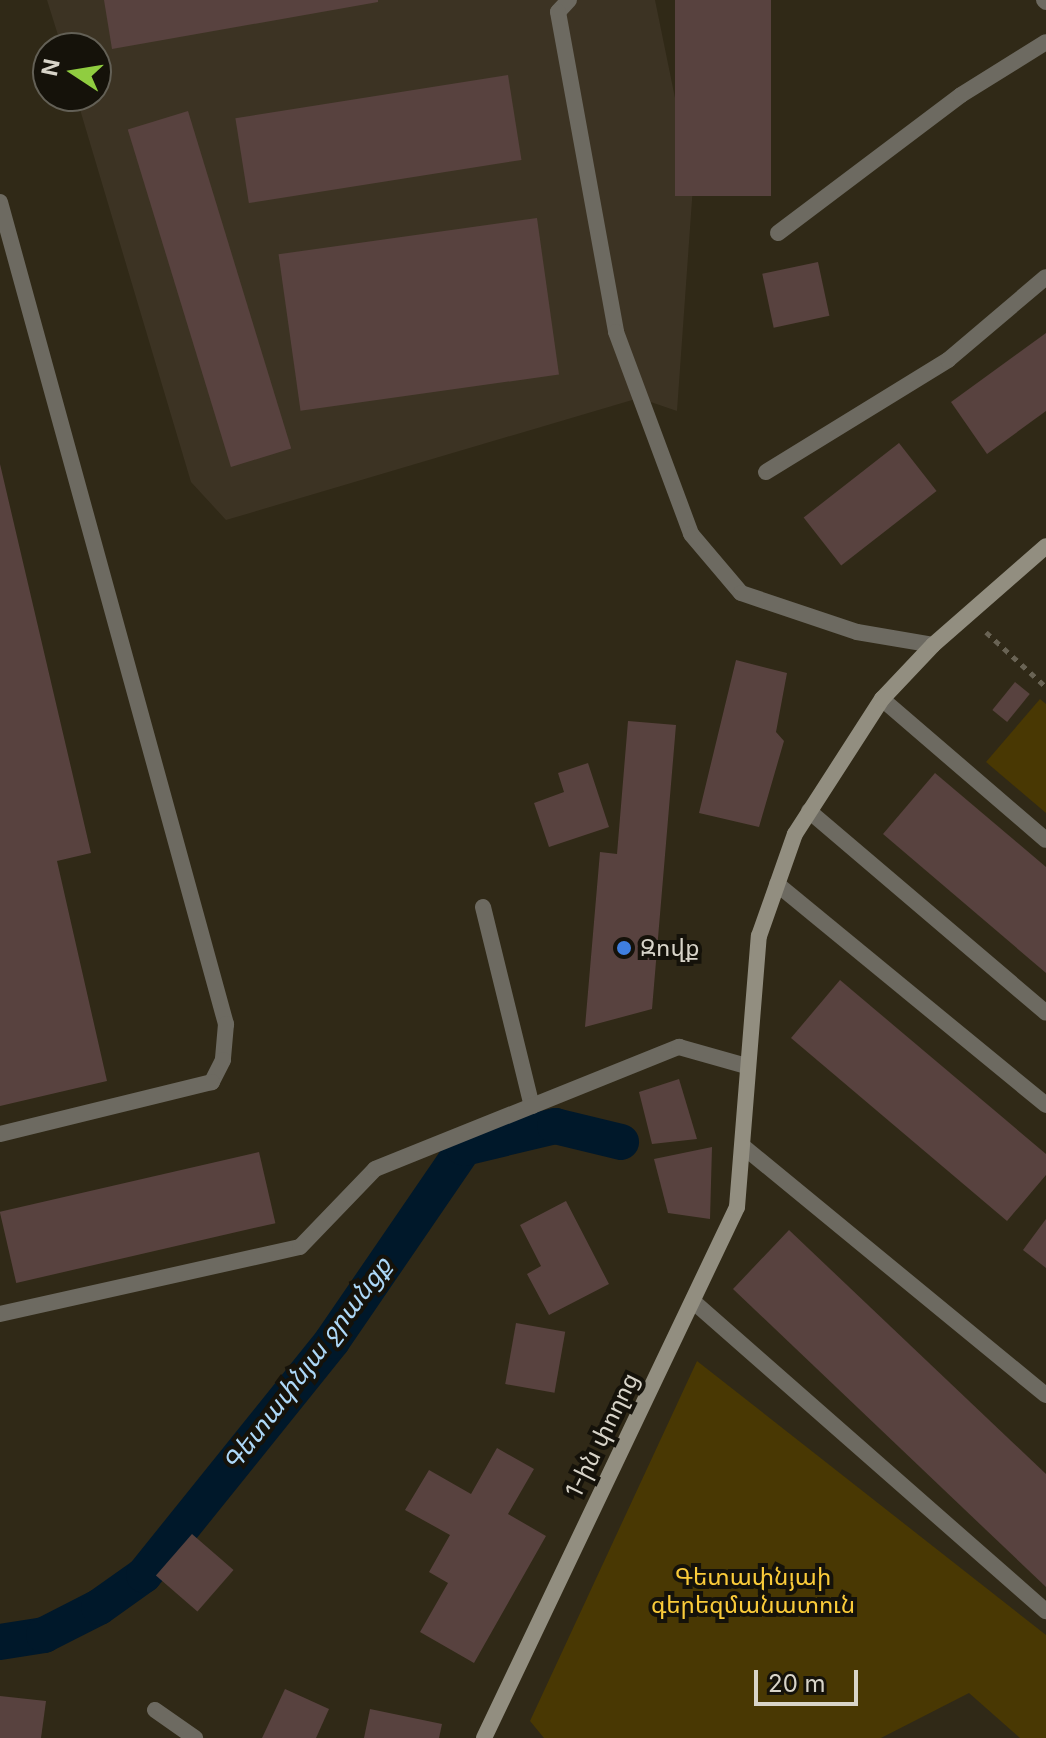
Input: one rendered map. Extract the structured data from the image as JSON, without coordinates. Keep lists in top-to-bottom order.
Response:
{
  "streets": {
    "main road": ["1-ին փողոց"]
  },
  "water": ["Գետափնյա ջրանցք"],
  "parks": ["Գետափնյաի գերեզմանատուն"],
  "places": ["Զովք"],
  "scale_bar": "20 m",
  "north": "left"
}
